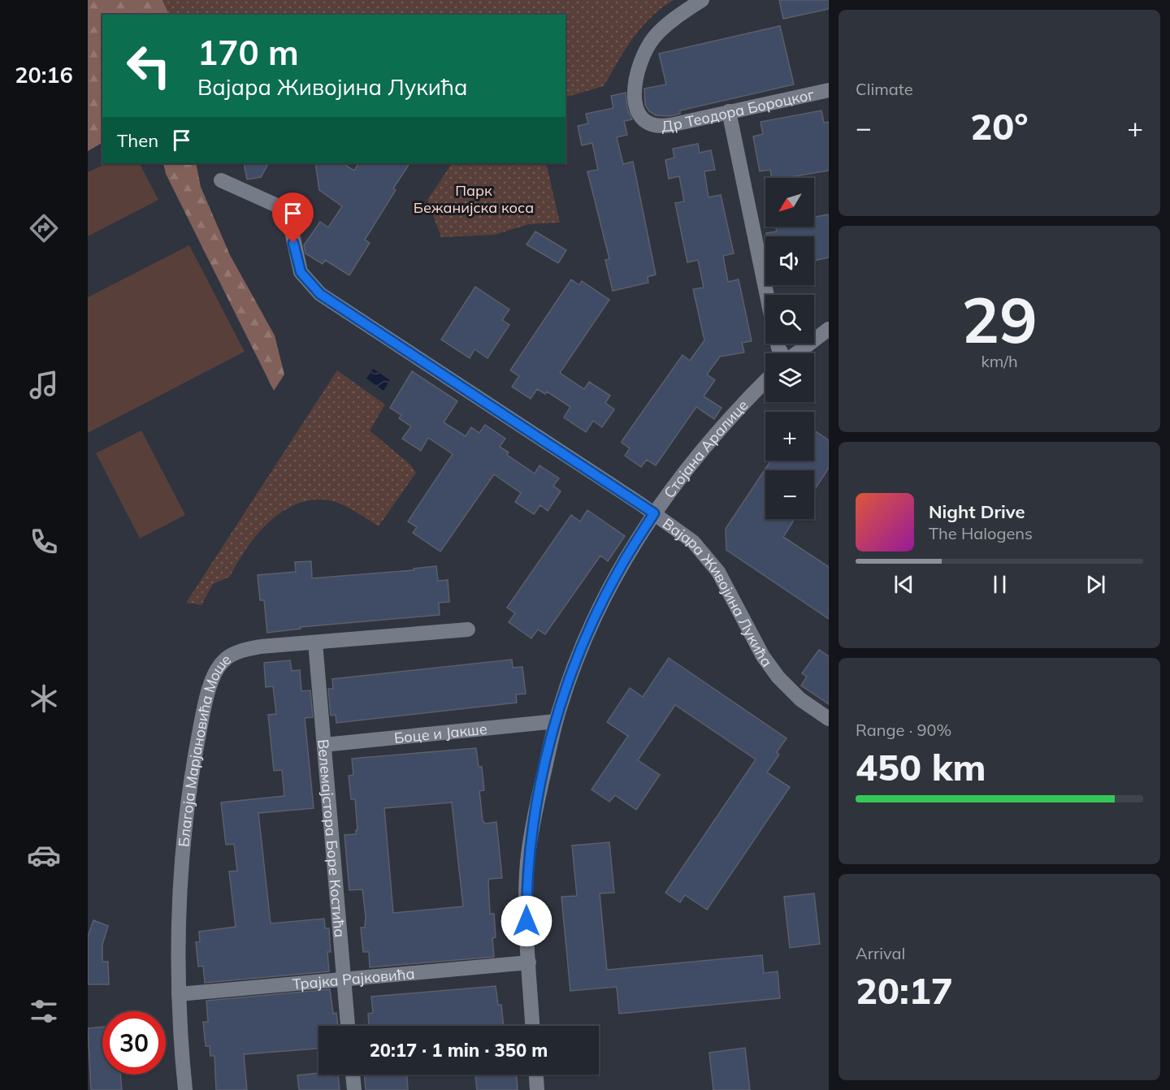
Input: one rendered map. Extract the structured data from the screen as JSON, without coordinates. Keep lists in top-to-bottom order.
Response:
{
  "streets": {
    "street": [
      "Др Теодора Бороцког",
      "Стојана Аралице",
      "Вајара Живојина Лукића",
      "Боце и Јакше",
      "Благоја Марјановића Моше",
      "Велемајстора Боре Костића",
      "Трајка Рајковића"
    ]
  },
  "crossings": [
    ["Стојана Аралице", "Вајара Живојина Лукића"],
    ["Стојана Аралице", "Боце и Јакше"],
    ["Стојана Аралице", "Трајка Рајковића"],
    ["Боце и Јакше", "Велемајстора Боре Костића"],
    ["Благоја Марјановића Моше", "Велемајстора Боре Костића"],
    ["Благоја Марјановића Моше", "Трајка Рајковића"],
    ["Велемајстора Боре Костића", "Трајка Рајковића"]
  ],
  "parks": ["Парк Бежанијска коса"],
  "north": "bottom left",
  "page": {
    "tabs": "20:16",
    "tile": [
      "Climate",
      ["29", "km/h"],
      ["Range · 90%", "450 km"],
      ["Arrival", "20:17"]
    ],
    "turn": ["170 m", "Вајара Живојина Лукића"],
    "heat": ["−", "20°", "+"],
    "then": "Then",
    "map_buttons": ["+", "−"],
    "song": ["Night Drive", "The Halogens"],
    "limit": "30",
    "trip": "20:17 · 1 min · 350 m"
  }
}
